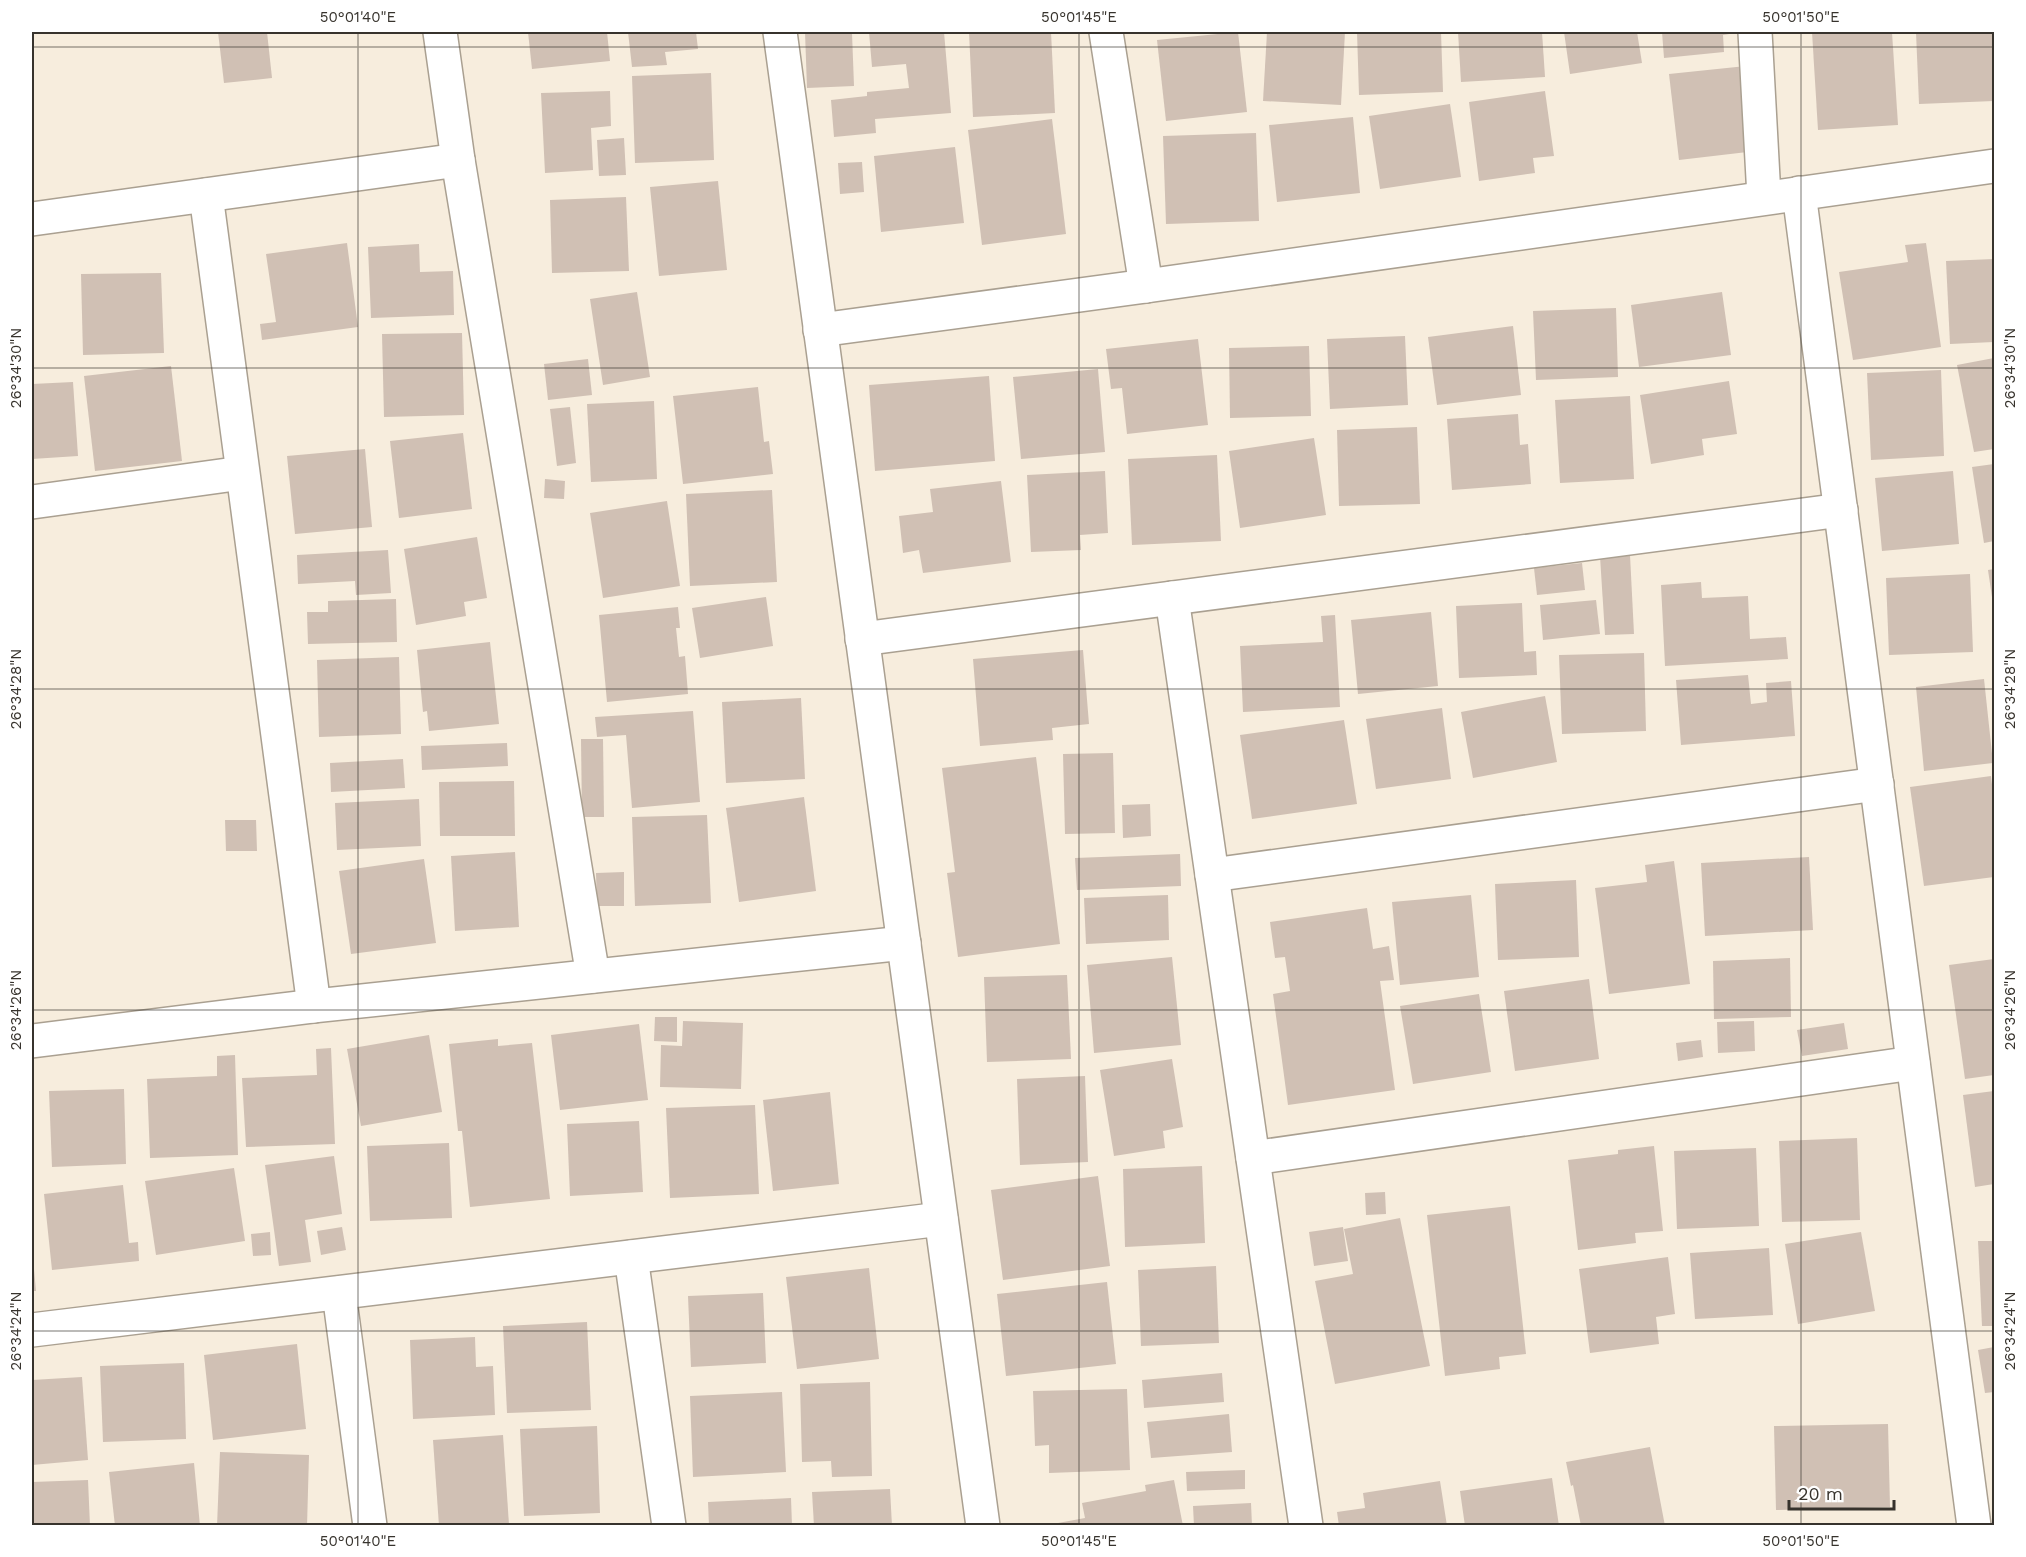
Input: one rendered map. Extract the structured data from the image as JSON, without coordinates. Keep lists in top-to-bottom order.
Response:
{
  "scale_bar": "20 m",
  "coordinates": [
    "50°01'40\"E",
    "50°01'45\"E",
    "50°01'50\"E",
    "26°34'30\"N",
    "26°34'28\"N",
    "26°34'26\"N",
    "26°34'24\"N"
  ]
}
